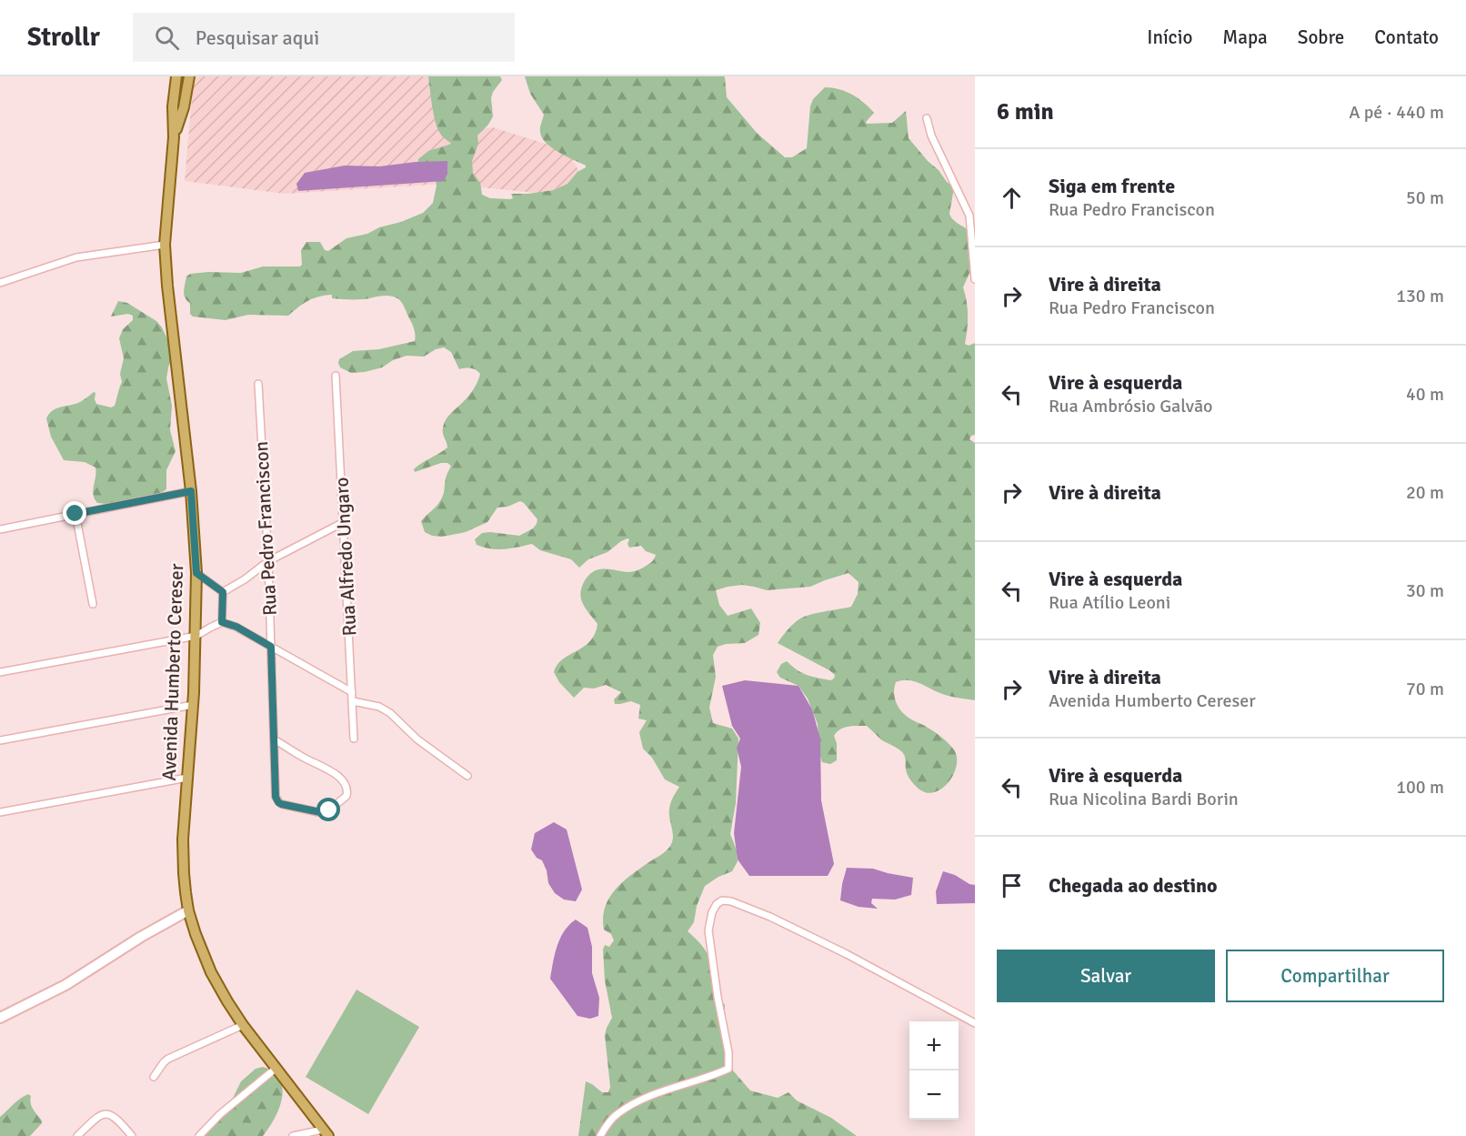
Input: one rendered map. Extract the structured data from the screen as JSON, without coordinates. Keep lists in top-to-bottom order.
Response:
{
  "streets": {
    "main road": ["Avenida Humberto Cereser"],
    "street": ["Rua Pedro Franciscon", "Rua Alfredo Ungaro"]
  },
  "page": {
    "header": "Strollr",
    "search": "Pesquisar aqui",
    "nav": [
      "Início",
      "Mapa",
      "Sobre",
      "Contato"
    ],
    "heading": ["6 min", "A pé · 440 m"],
    "list": [
      ["Siga em frente", "Rua Pedro Franciscon", "50 m"],
      ["Vire à direita", "Rua Pedro Franciscon", "130 m"],
      ["Vire à esquerda", "Rua Ambrósio Galvão", "40 m"],
      ["Vire à direita", "20 m"],
      ["Vire à esquerda", "Rua Atílio Leoni", "30 m"],
      ["Vire à direita", "Avenida Humberto Cereser", "70 m"],
      ["Vire à esquerda", "Rua Nicolina Bardi Borin", "100 m"],
      "Chegada ao destino"
    ],
    "buttons": ["Salvar", "Compartilhar"],
    "map_buttons": ["+", "−"]
  }
}
